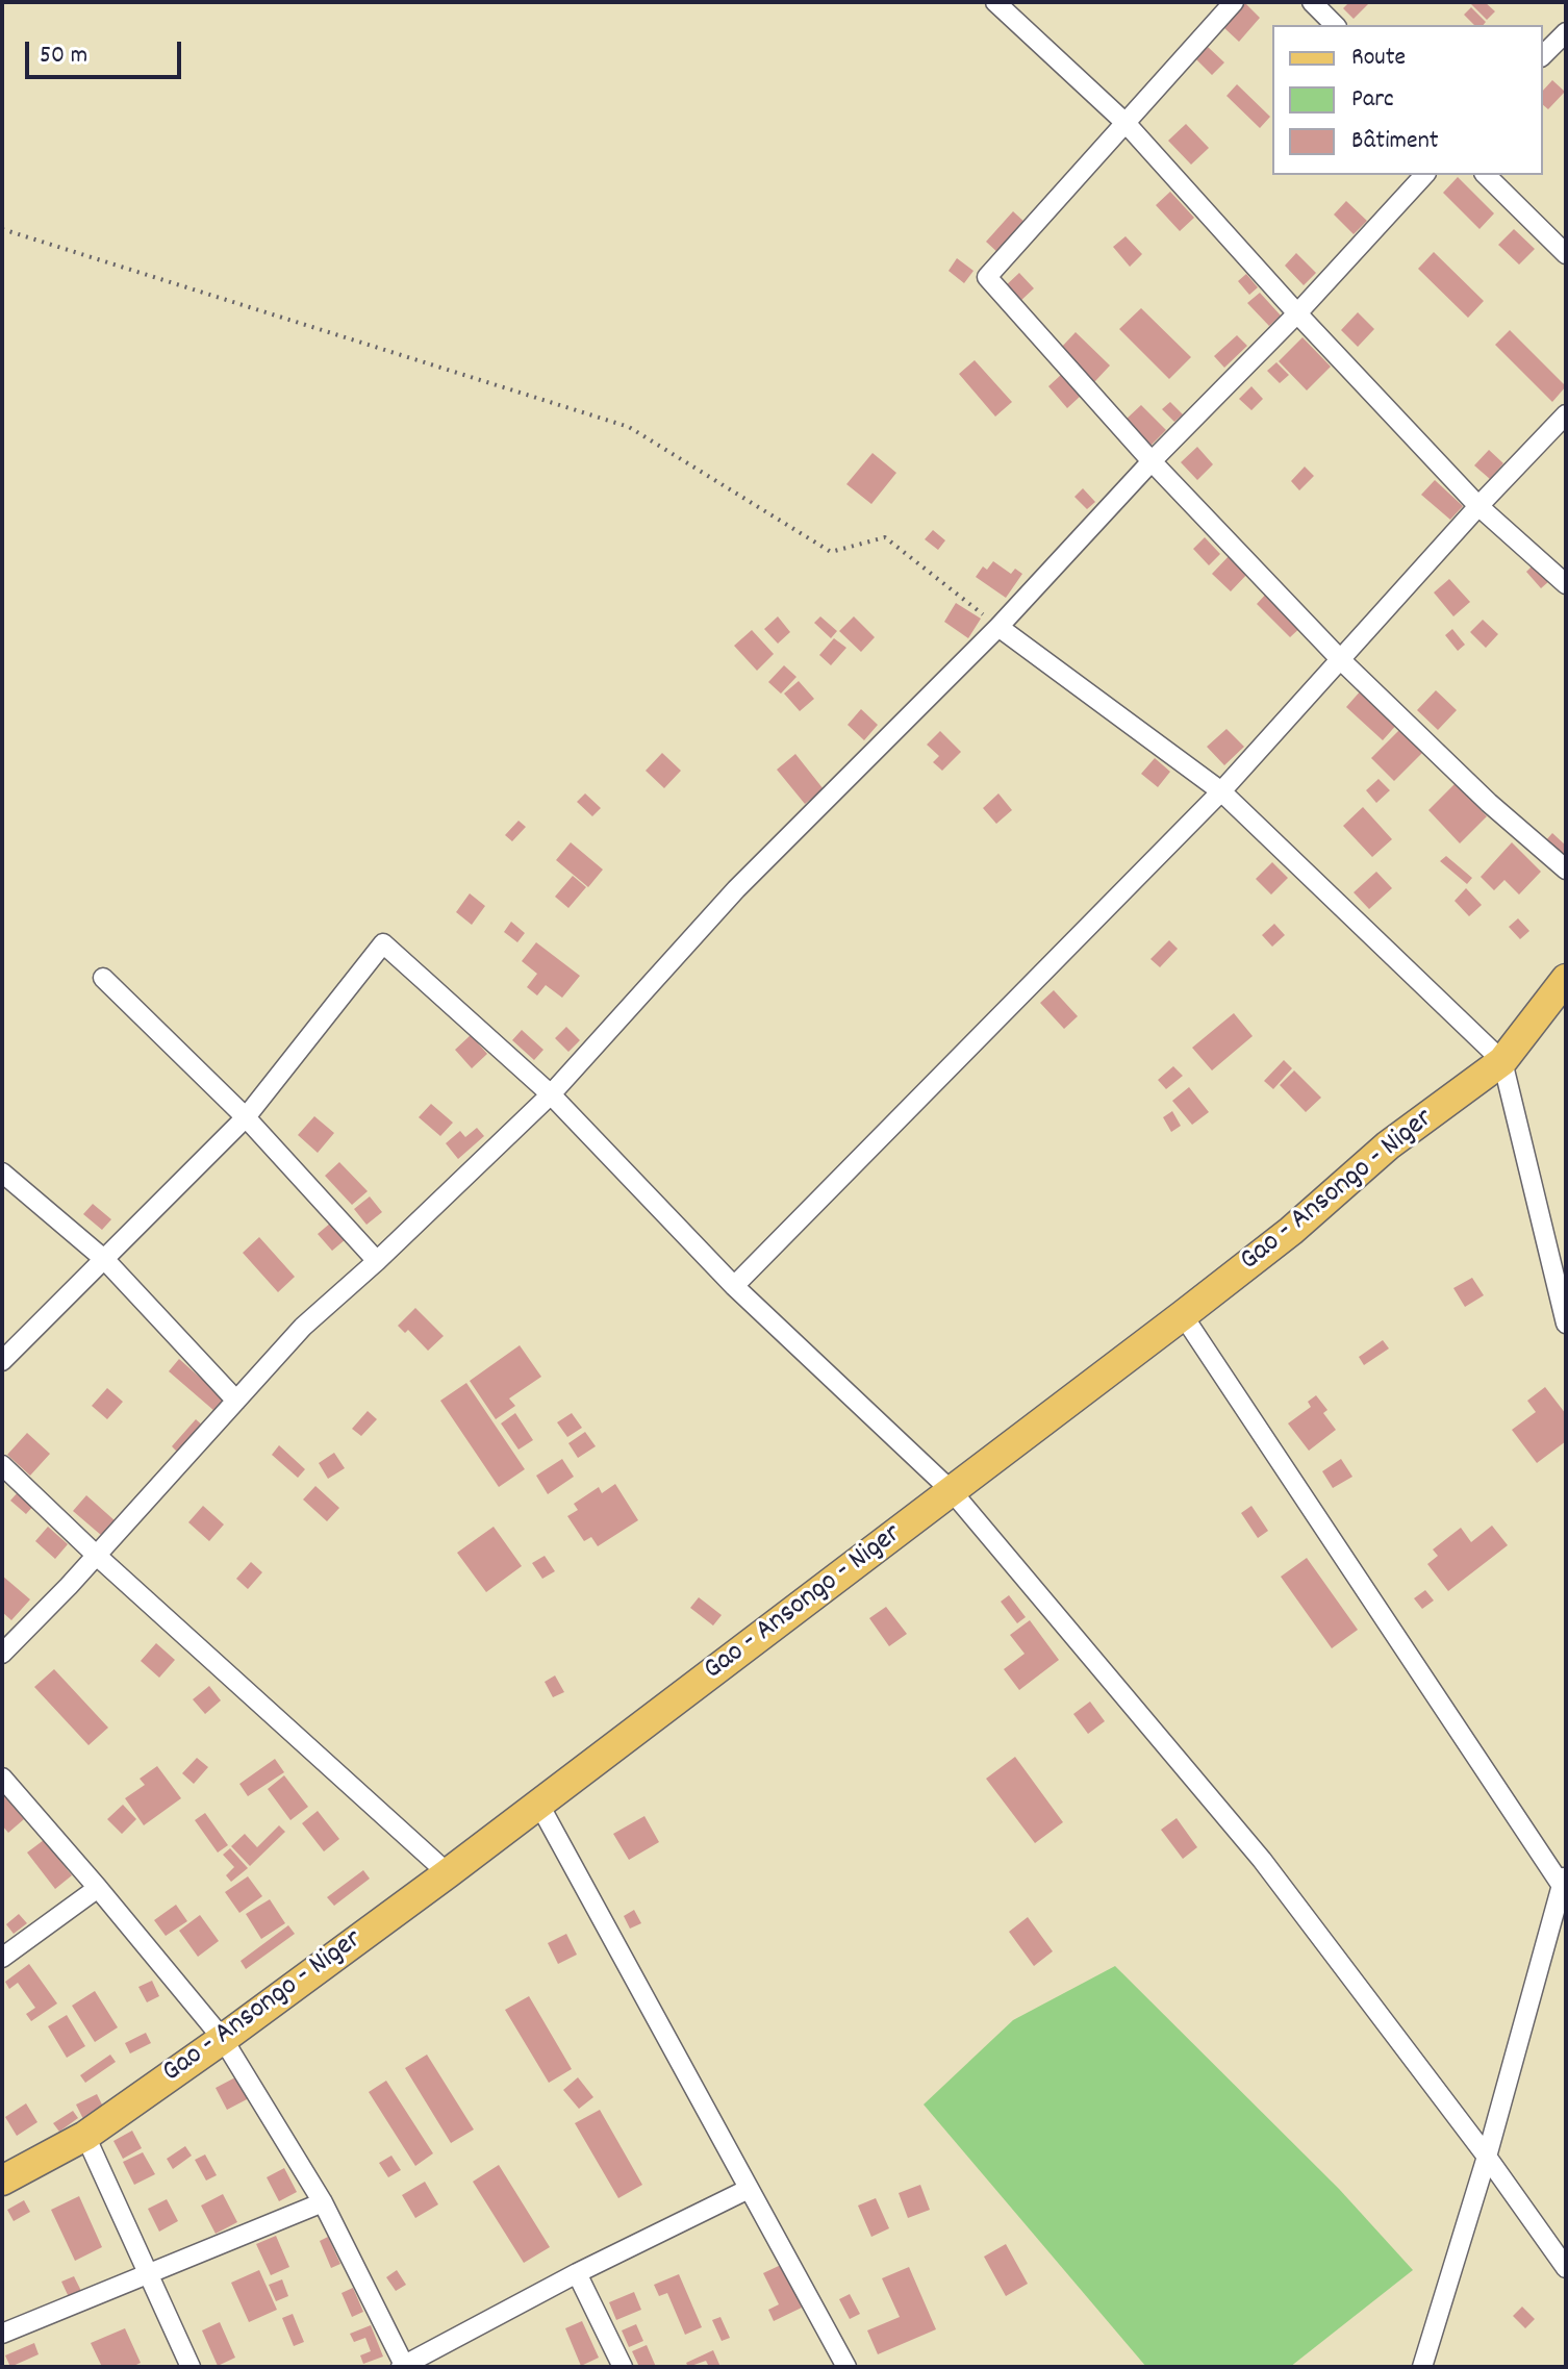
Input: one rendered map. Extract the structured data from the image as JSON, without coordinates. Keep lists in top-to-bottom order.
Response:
{
  "streets": {
    "main road": ["Gao - Ansongo - Niger"]
  },
  "legend": ["Route", "Parc", "Bâtiment"],
  "scale_bar": "50 m"
}
